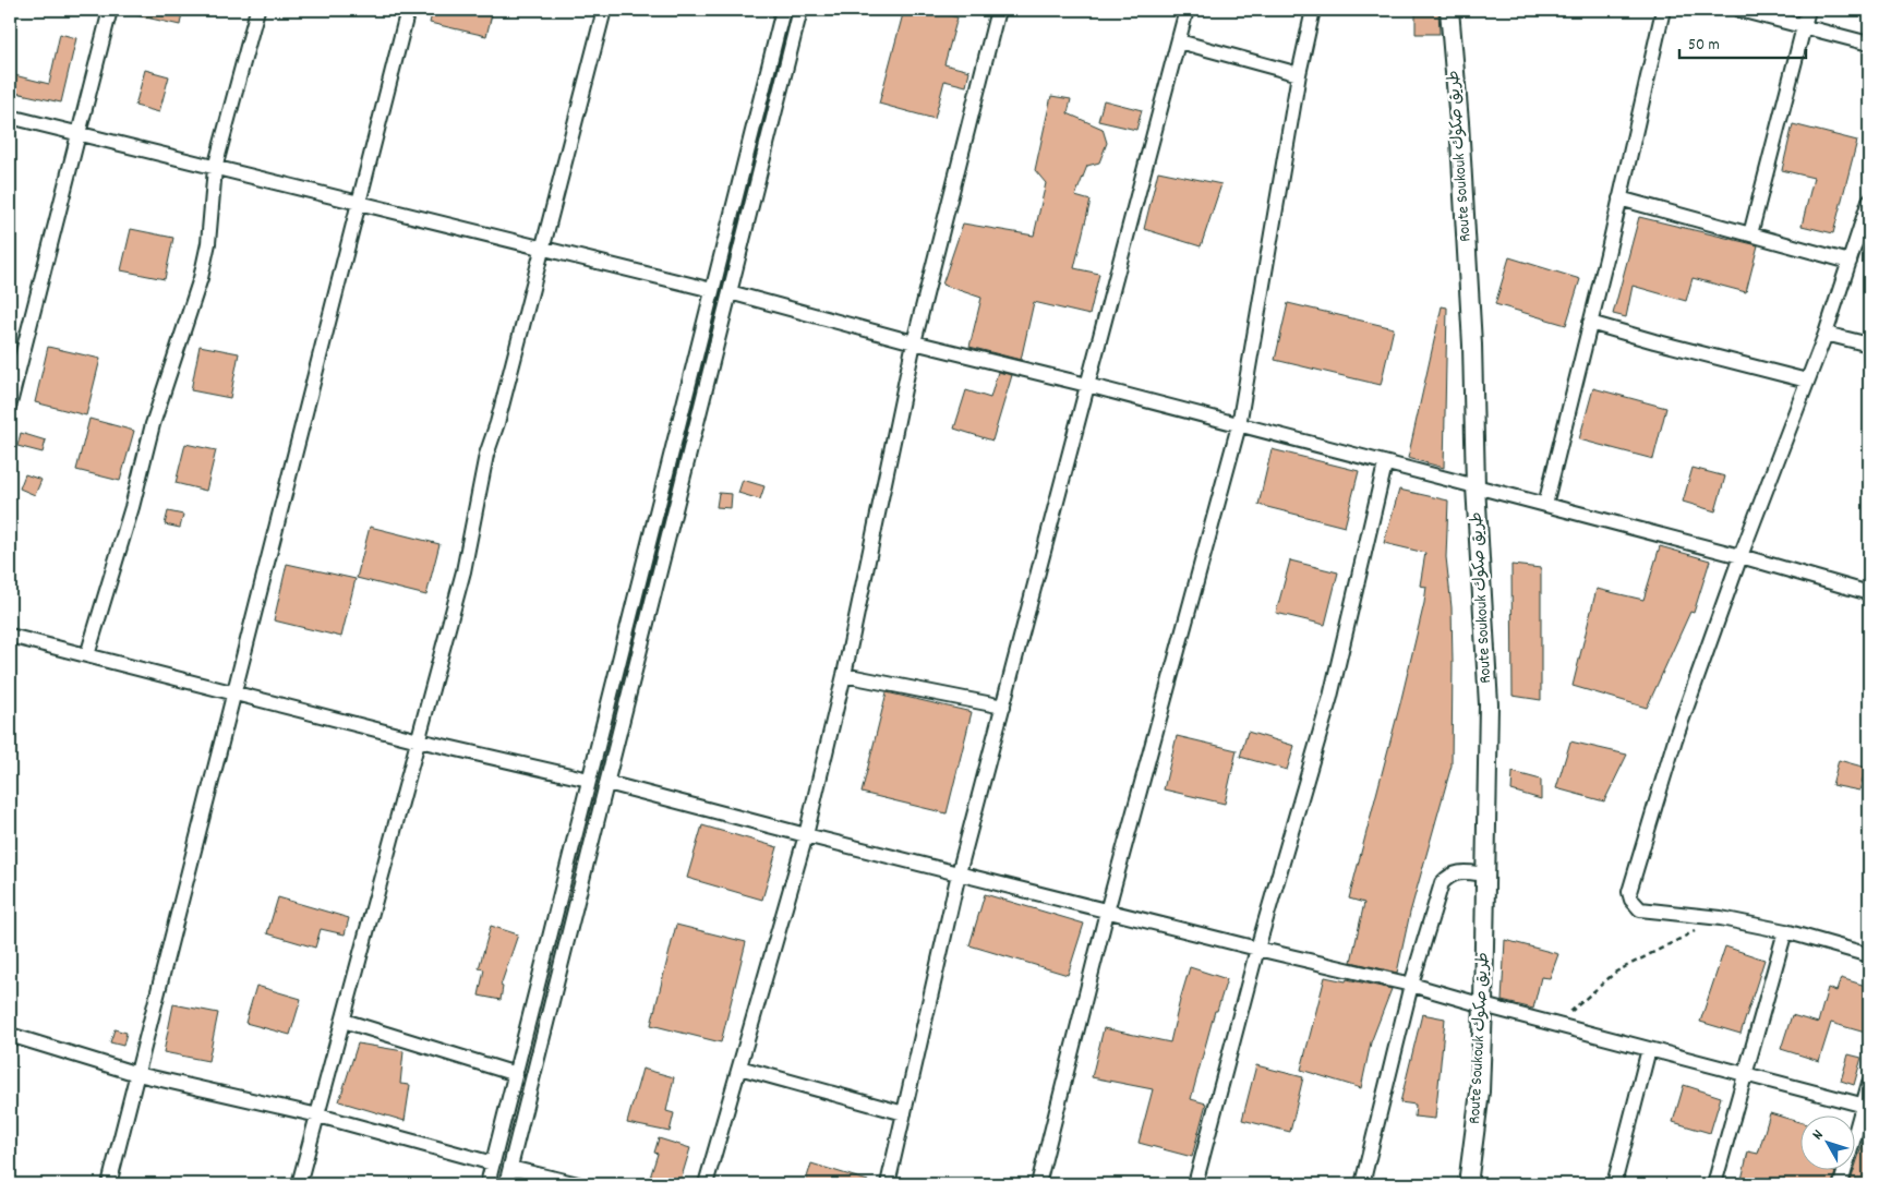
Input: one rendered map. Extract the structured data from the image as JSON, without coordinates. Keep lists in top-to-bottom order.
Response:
{
  "streets": {
    "street": ["Route Soukouk طريق صكوك"]
  },
  "scale_bar": "50 m",
  "north": "top left"
}
